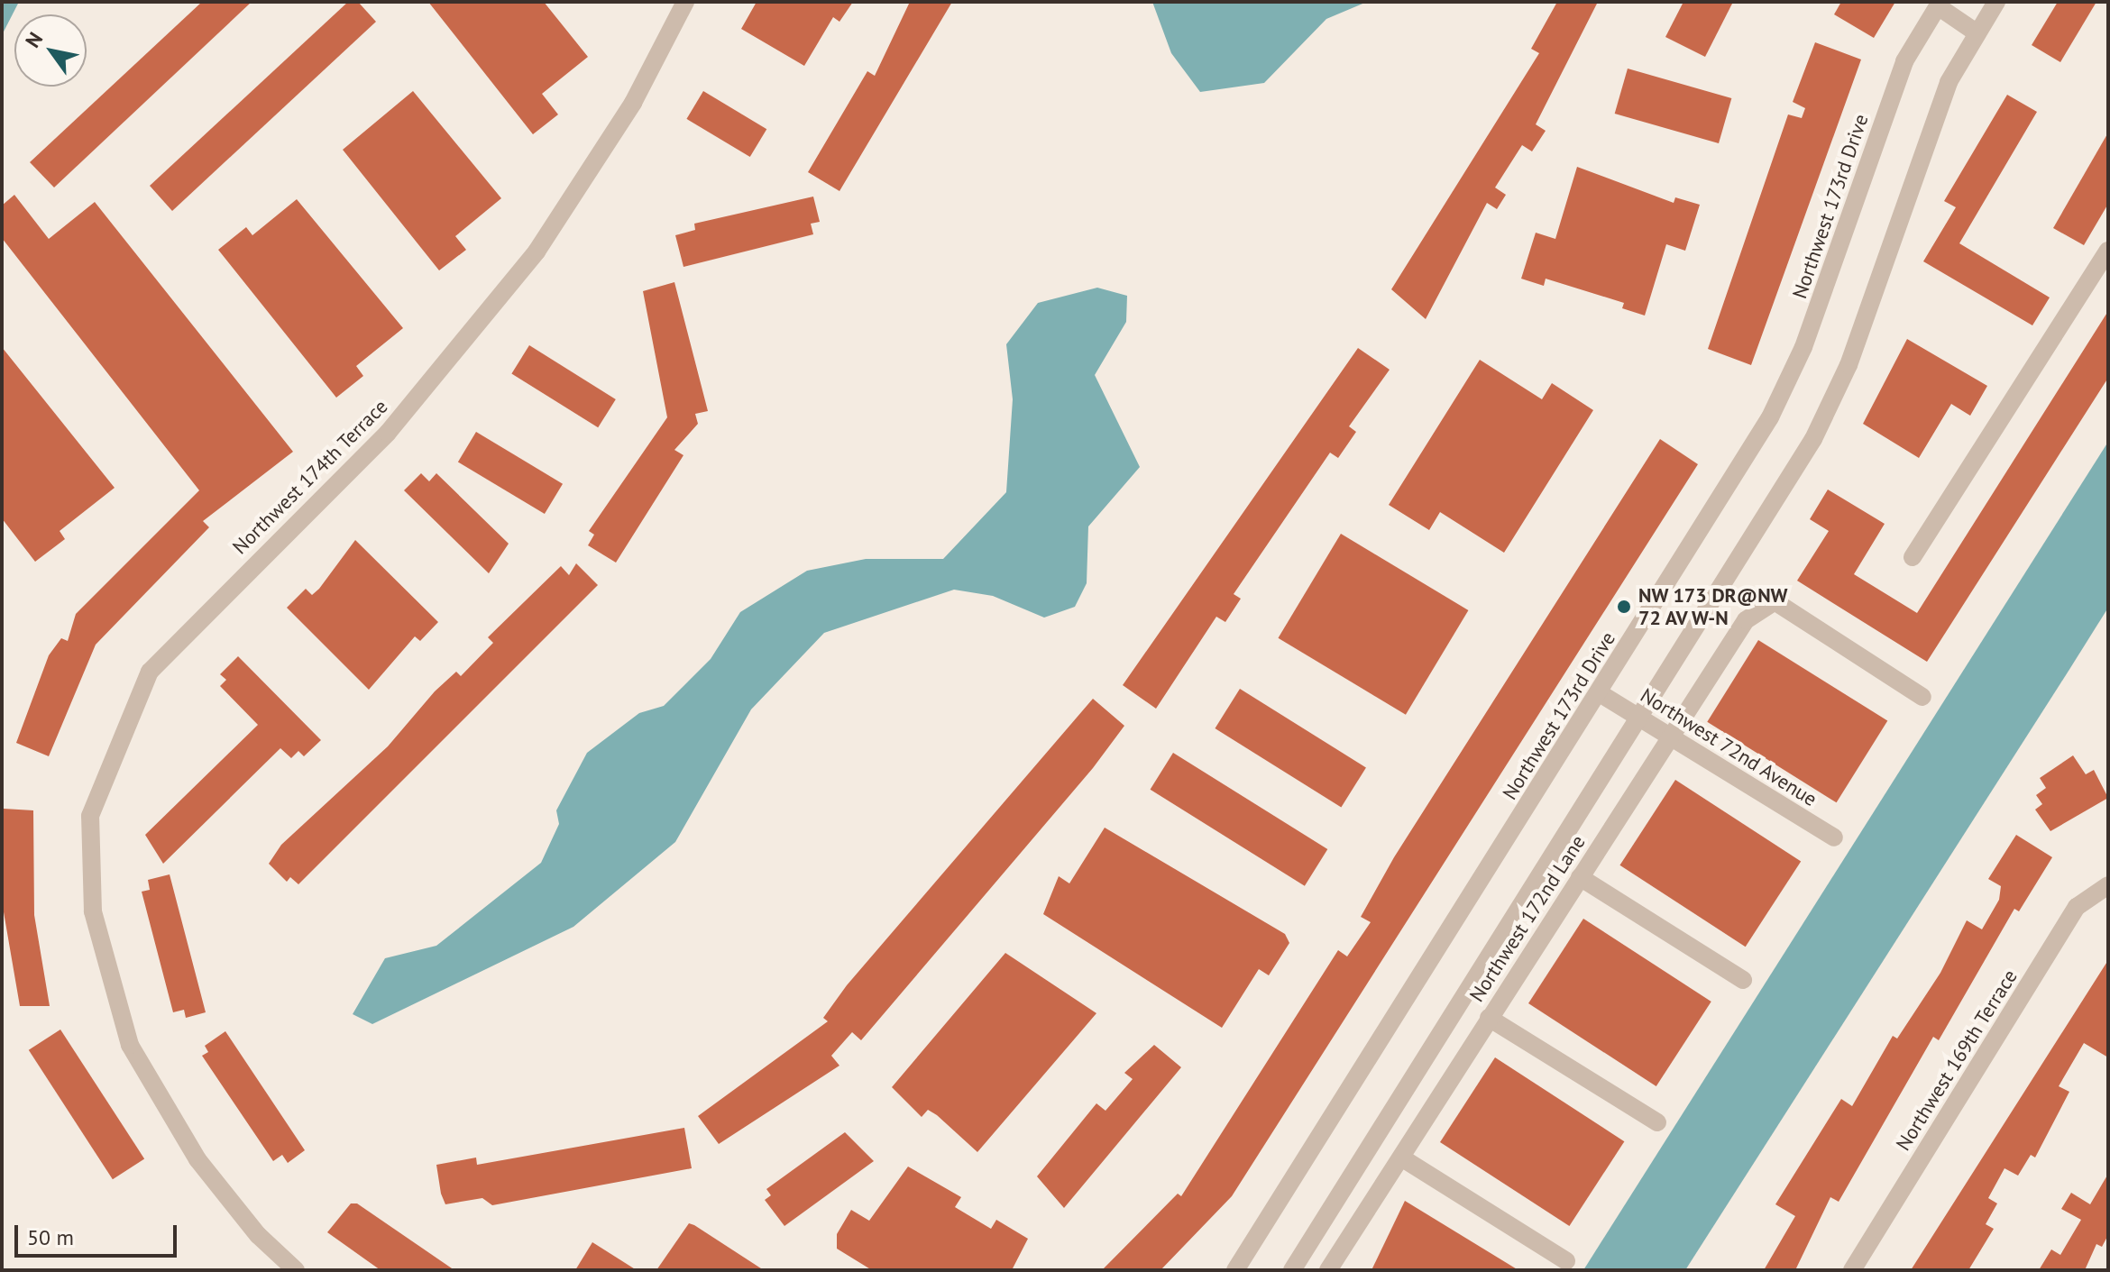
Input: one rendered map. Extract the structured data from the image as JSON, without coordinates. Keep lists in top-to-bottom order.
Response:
{
  "streets": {
    "street": [
      "Northwest 173rd Drive",
      "Northwest 174th Terrace",
      "Northwest 72nd Avenue",
      "Northwest 172nd Lane",
      "Northwest 169th Terrace"
    ]
  },
  "crossings": [
    ["Northwest 173rd Drive", "Northwest 72nd Avenue"],
    ["Northwest 72nd Avenue", "Northwest 172nd Lane"]
  ],
  "places": ["NW 173 DR@NW 72 AV W-N"],
  "scale_bar": "50 m",
  "north": "top left"
}
